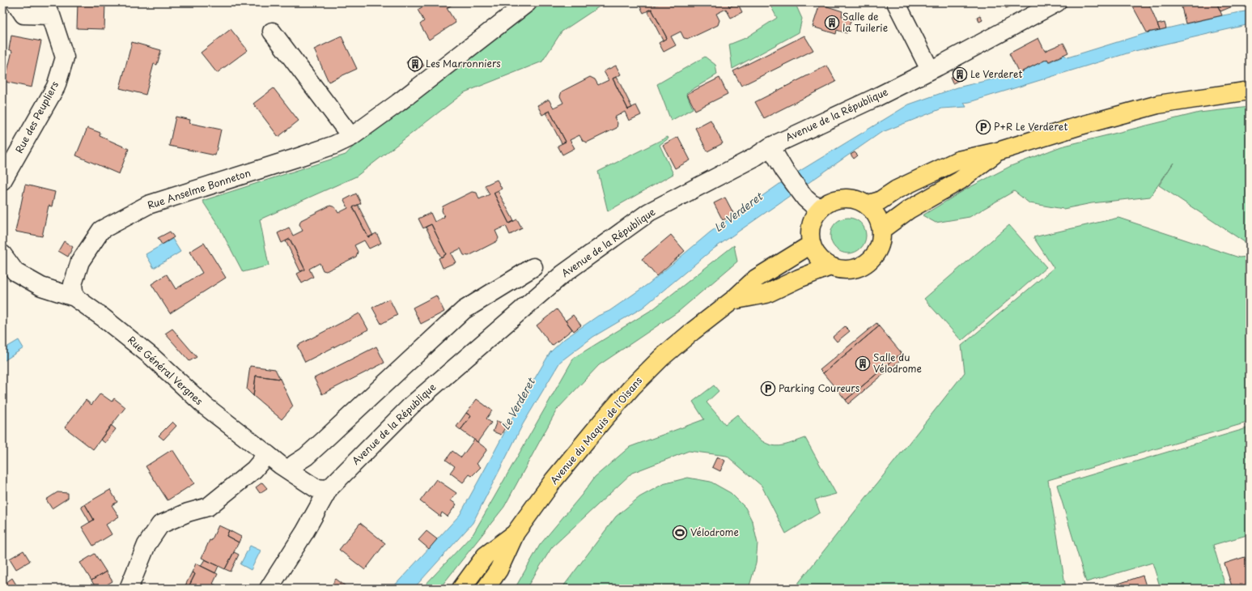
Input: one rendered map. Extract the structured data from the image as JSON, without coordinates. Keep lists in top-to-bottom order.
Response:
{
  "streets": {
    "main road": ["Avenue du Maquis de l'Oisans"],
    "street": [
      "Avenue de la République",
      "Rue des Peupliers",
      "Rue Anselme Bonneton",
      "Rue Général Vergnes"
    ]
  },
  "crossings": [
    ["Avenue de la République", "Rue Général Vergnes"],
    ["Rue Anselme Bonneton", "Rue Général Vergnes"]
  ],
  "water": ["Le Verderet"],
  "places": {
    "building": [
      "Salle de la Tuilerie",
      "Les Marronniers",
      "Le Verderet",
      "Salle du Vélodrome"
    ],
    "parking": ["P+R Le Verderet", "Parking Coureurs"],
    "sports": ["Vélodrome"]
  }
}
